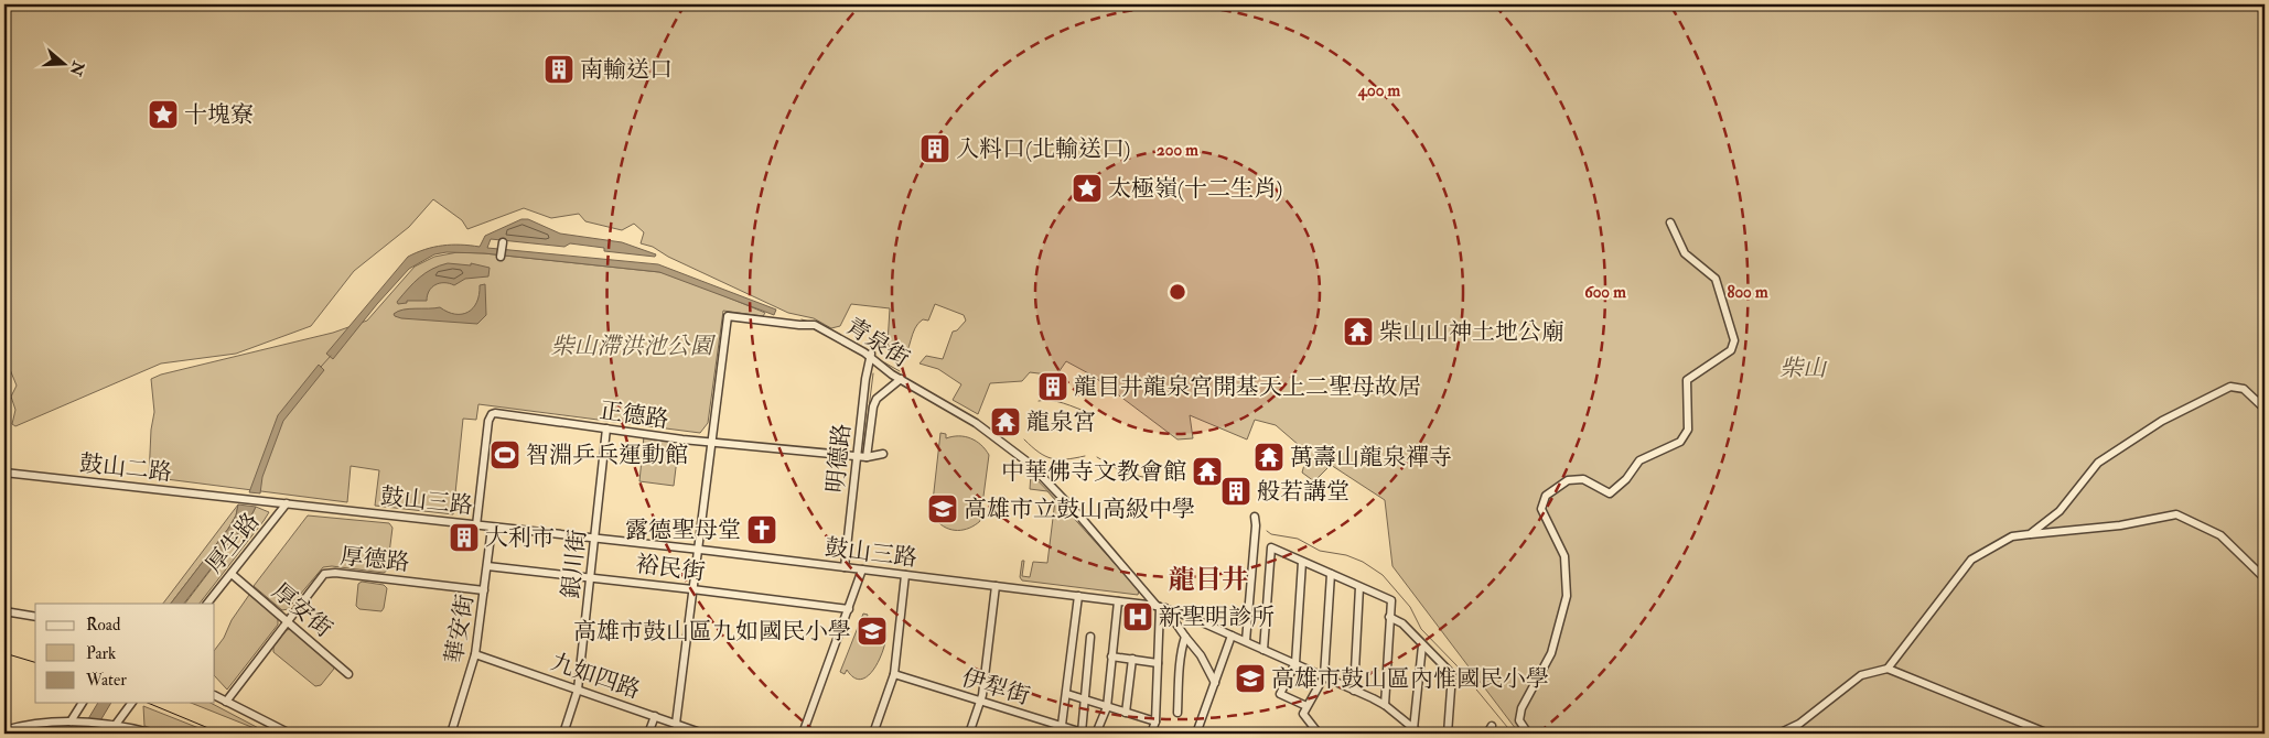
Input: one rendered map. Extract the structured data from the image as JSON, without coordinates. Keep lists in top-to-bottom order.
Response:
{
  "streets": {
    "street": [
      "青泉街",
      "正德路",
      "明德路",
      "鼓山二路",
      "鼓山三路",
      "厚生路",
      "厚德路",
      "銀川街",
      "裕民街",
      "厚安街",
      "華安街",
      "九如四路",
      "伊犁街"
    ]
  },
  "crossings": [
    ["青泉街", "正德路"],
    ["青泉街", "明德路"],
    ["青泉街", "鼓山三路"],
    ["青泉街", "裕民街"],
    ["青泉街", "九如四路"],
    ["正德路", "明德路"],
    ["正德路", "鼓山三路"],
    ["正德路", "銀川街"],
    ["明德路", "鼓山三路"],
    ["鼓山二路", "鼓山三路"],
    ["鼓山二路", "厚生路"],
    ["鼓山三路", "厚生路"],
    ["鼓山三路", "銀川街"],
    ["鼓山三路", "華安街"],
    ["厚生路", "厚安街"],
    ["厚德路", "厚安街"],
    ["厚德路", "華安街"],
    ["銀川街", "裕民街"],
    ["銀川街", "九如四路"],
    ["裕民街", "華安街"],
    ["華安街", "九如四路"]
  ],
  "districts": ["龍目井"],
  "parks": ["柴山滯洪池公園", "柴山"],
  "places": {
    "building": [
      "南輸送口",
      "入料口(北輸送口)",
      "龍目井龍泉宮開基天上二聖母故居",
      "般若講堂",
      "大利市"
    ],
    "place": ["十塊寮", "太極嶺(十二生肖)"],
    "temple": [
      "柴山山神土地公廟",
      "龍泉宮",
      "萬壽山龍泉禪寺",
      "中華佛寺文教會館"
    ],
    "sports": ["智淵乒乓運動館"],
    "school or university": ["高雄市立鼓山高級中學", "高雄市鼓山區九如國民小學", "高雄市鼓山區內惟國民小學"],
    "church": ["露德聖母堂"],
    "hospital": ["新聖明診所"]
  },
  "legend": ["Road", "Park", "Water"],
  "north": "right",
  "rings": [
    "400 m",
    "200 m",
    "600 m",
    "800 m"
  ]
}
